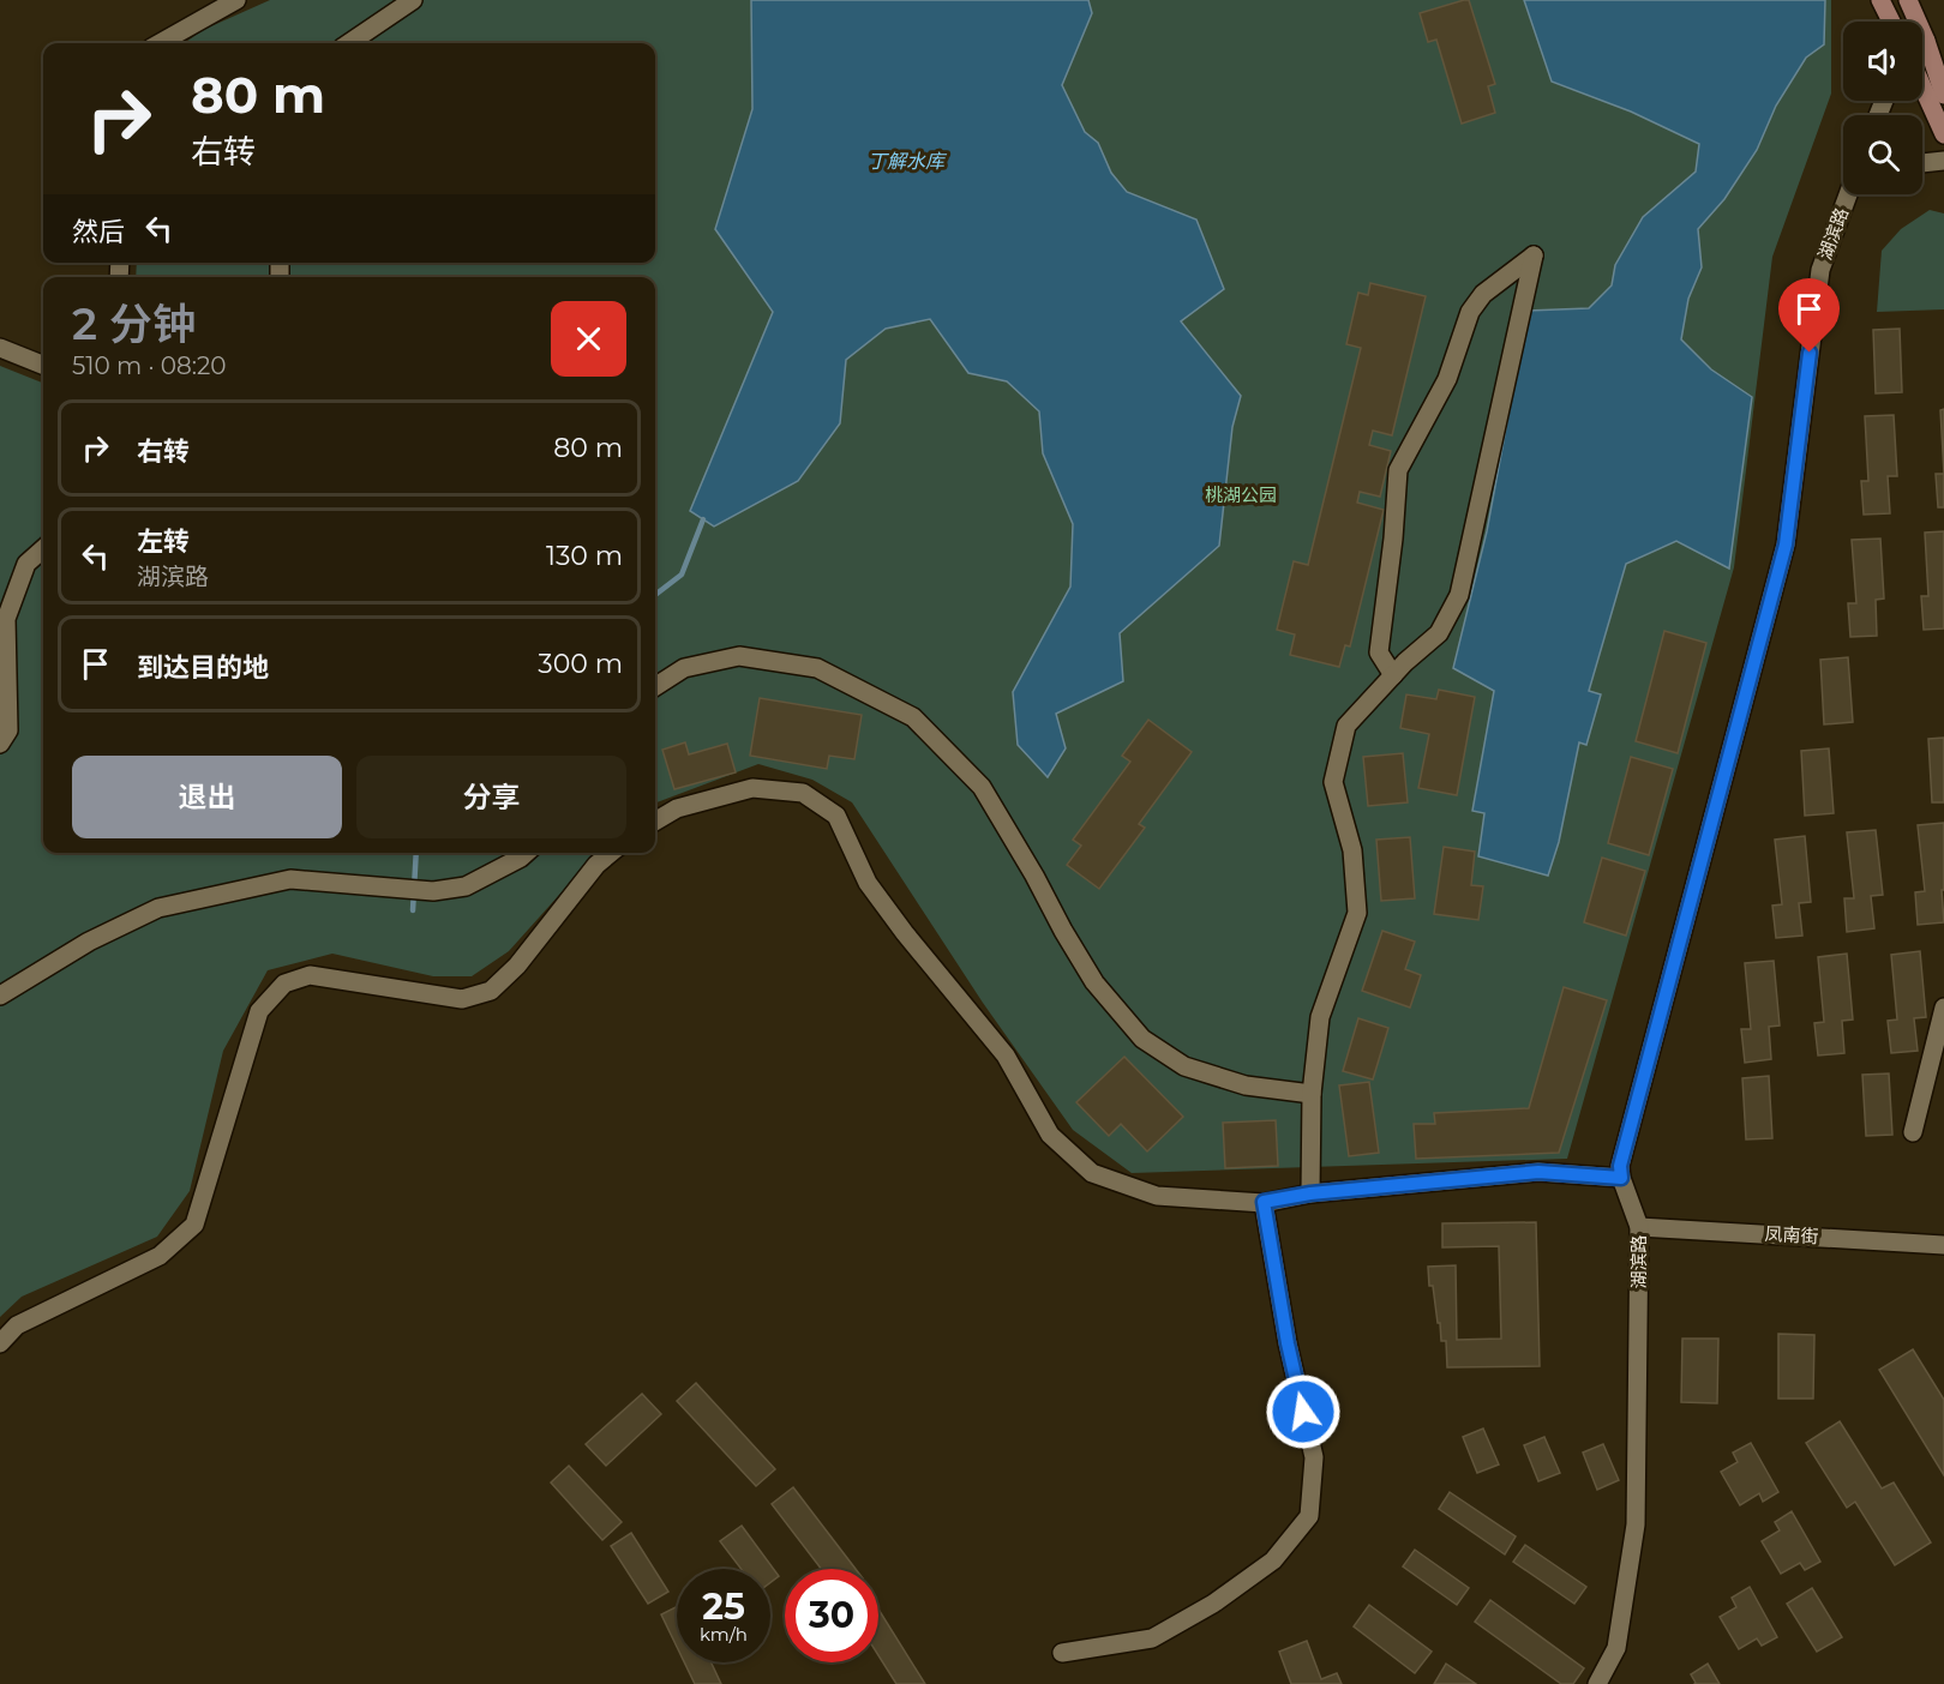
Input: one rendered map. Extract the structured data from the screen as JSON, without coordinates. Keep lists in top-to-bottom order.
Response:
{
  "streets": {
    "street": ["湖滨路", "凤南街"]
  },
  "crossings": [
    ["湖滨路", "凤南街"]
  ],
  "water": ["丁解水库"],
  "parks": ["桃湖公园"],
  "page": {
    "turn": ["80 m", "右转"],
    "then": "然后",
    "heading": ["2 分钟", "510 m · 08:20"],
    "list": [
      {
        "name": "右转",
        "value": "80 m"
      },
      {
        "name": "左转",
        "note": "湖滨路",
        "value": "130 m"
      },
      {
        "name": "到达目的地",
        "value": "300 m"
      }
    ],
    "buttons": ["退出", "分享"],
    "speed": "25 km/h",
    "limit": "30"
  }
}
